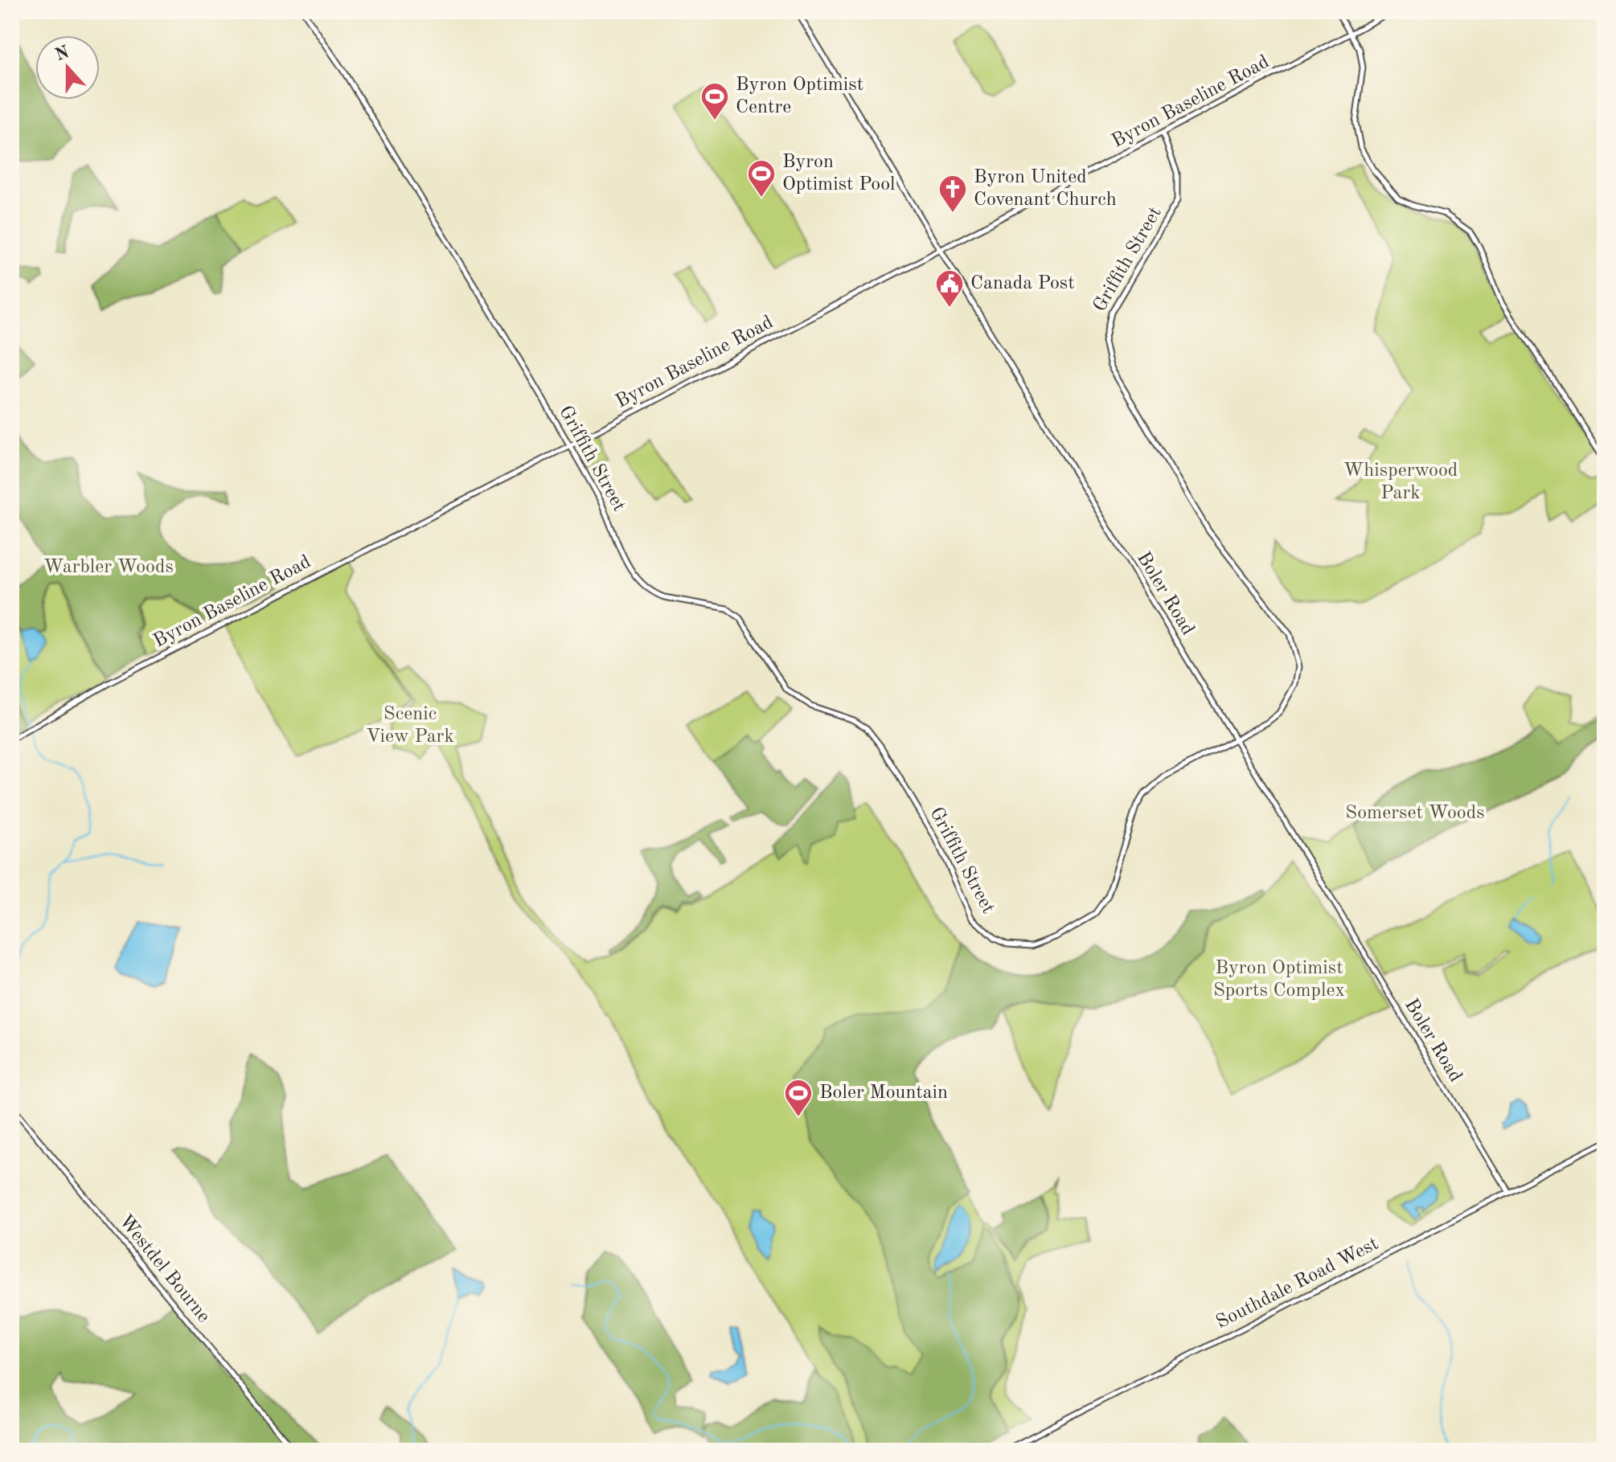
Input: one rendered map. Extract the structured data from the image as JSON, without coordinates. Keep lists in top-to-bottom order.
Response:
{
  "streets": {
    "street": [
      "Byron Baseline Road",
      "Griffith Street",
      "Boler Road",
      "Westdel Bourne",
      "Southdale Road West"
    ]
  },
  "crossings": [
    ["Byron Baseline Road", "Griffith Street"],
    ["Byron Baseline Road", "Boler Road"],
    ["Griffith Street", "Boler Road"],
    ["Boler Road", "Southdale Road West"]
  ],
  "parks": [
    "Whisperwood Park",
    "Warbler Woods",
    "Scenic View Park",
    "Somerset Woods",
    "Byron Optimist Sports Complex"
  ],
  "places": {
    "sports": ["Byron Optimist Centre", "Byron Optimist Pool", "Boler Mountain"],
    "church": ["Byron United Covenant Church"],
    "public building": ["Canada Post"]
  },
  "north": "top"
}
